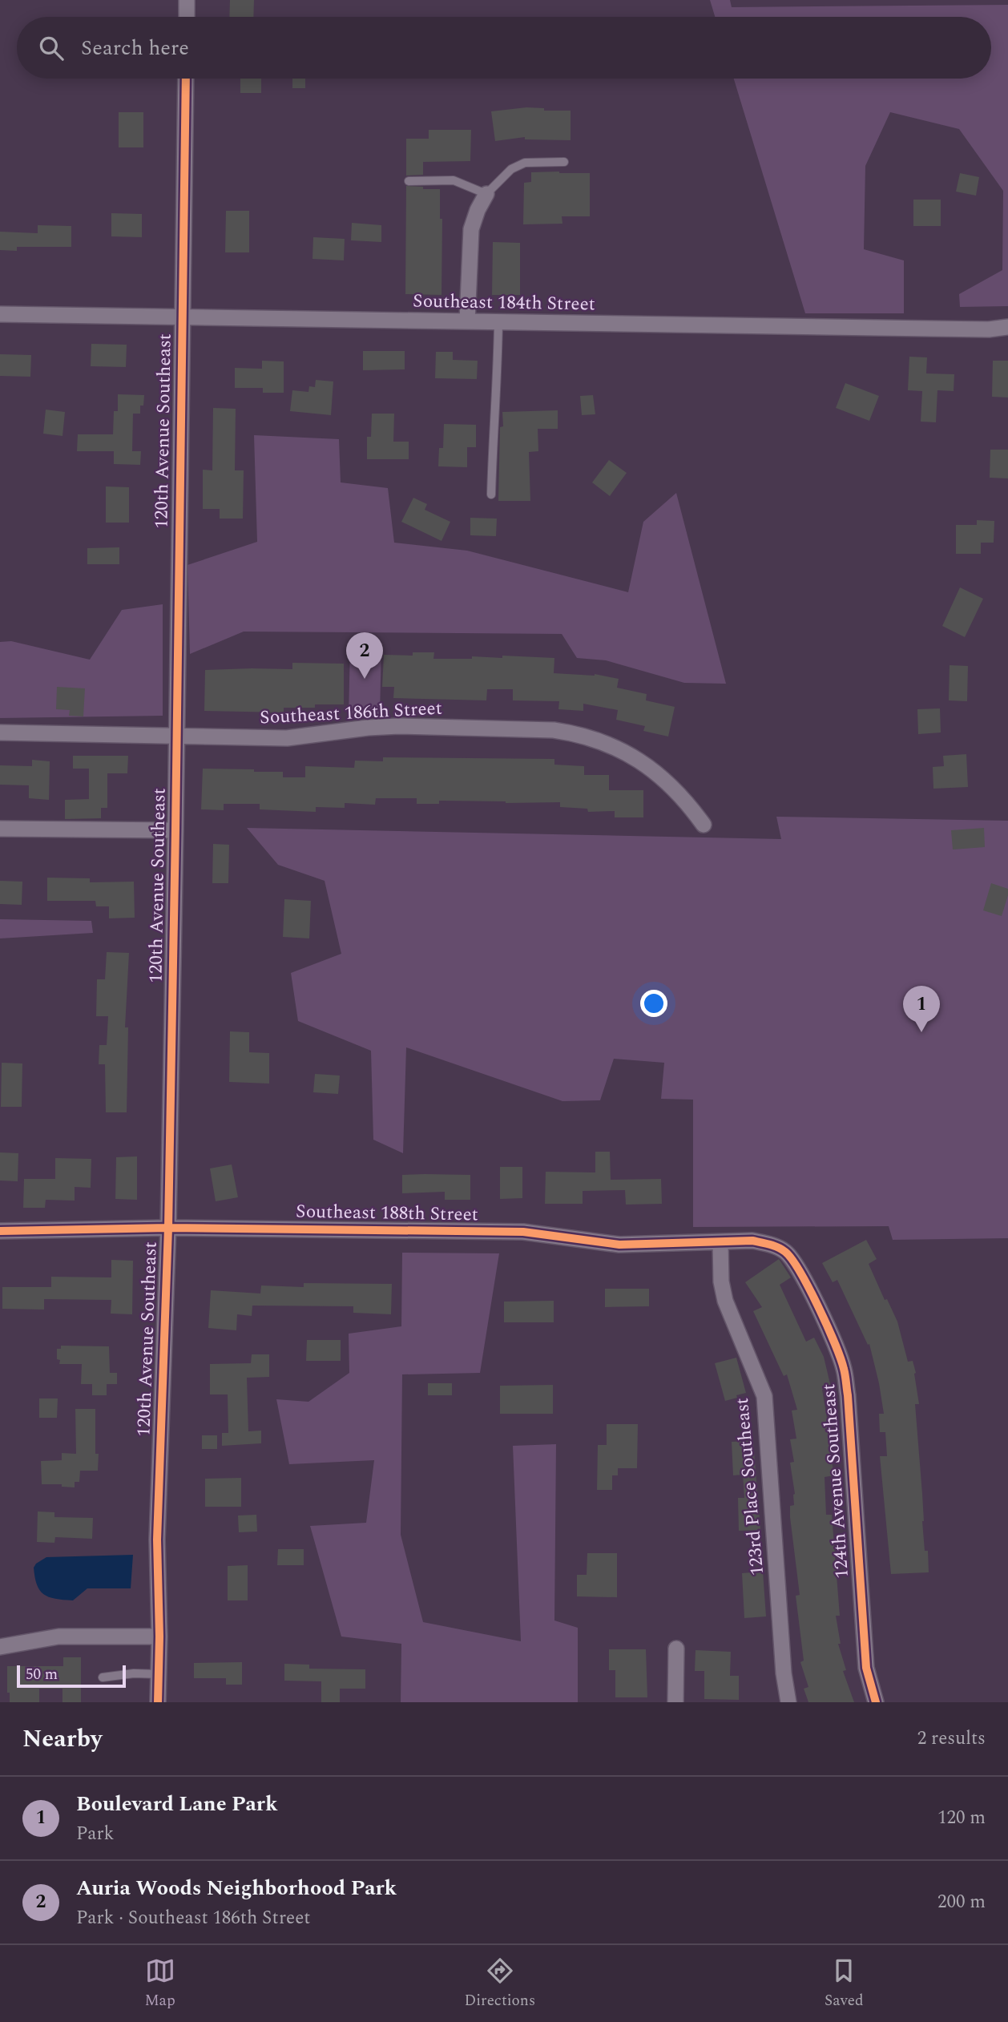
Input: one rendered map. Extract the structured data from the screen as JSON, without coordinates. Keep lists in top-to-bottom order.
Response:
{
  "streets": {
    "street": [
      "Southeast 184th Street",
      "120th Avenue Southeast",
      "Southeast 186th Street",
      "Southeast 188th Street",
      "124th Avenue Southeast",
      "123rd Place Southeast"
    ]
  },
  "crossings": [
    ["Southeast 184th Street", "120th Avenue Southeast"],
    ["120th Avenue Southeast", "Southeast 186th Street"],
    ["120th Avenue Southeast", "Southeast 188th Street"],
    ["Southeast 188th Street", "124th Avenue Southeast"],
    ["Southeast 188th Street", "123rd Place Southeast"]
  ],
  "scale_bar": "50 m",
  "page": {
    "search": "Search here",
    "pins": ["2", "1"],
    "scale": "50 m",
    "heading": ["Nearby", "2 results"],
    "list": [
      {
        "mark": "1",
        "name": "Boulevard Lane Park",
        "note": "Park",
        "value": "120 m"
      },
      {
        "mark": "2",
        "name": "Auria Woods Neighborhood Park",
        "note": "Park · Southeast 186th Street",
        "value": "200 m"
      }
    ],
    "nav": ["Map", "Directions", "Saved"]
  }
}
